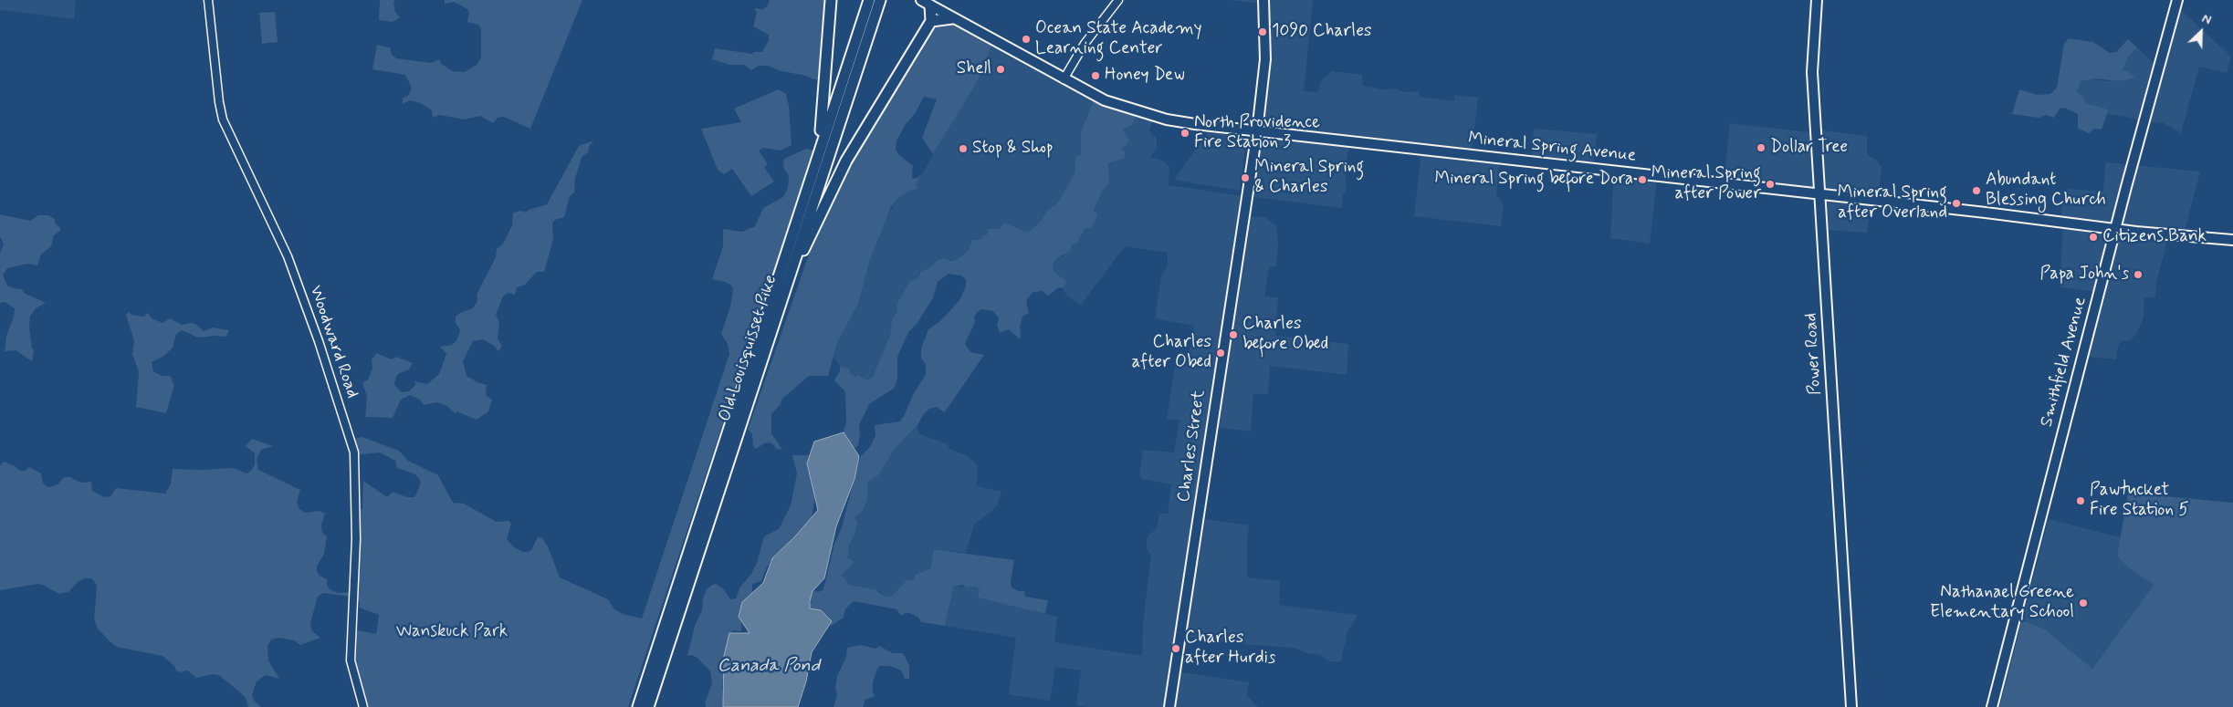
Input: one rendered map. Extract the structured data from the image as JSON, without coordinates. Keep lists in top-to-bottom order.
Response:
{
  "streets": {
    "highway": ["Old Louisquisset Pike"],
    "main road": [
      "Mineral Spring Avenue",
      "Power Road",
      "Smithfield Avenue",
      "Charles Street"
    ],
    "street": ["Woodward Road"]
  },
  "crossings": [
    ["Mineral Spring Avenue", "Power Road"],
    ["Mineral Spring Avenue", "Smithfield Avenue"],
    ["Mineral Spring Avenue", "Charles Street"]
  ],
  "water": ["Canada Pond"],
  "parks": ["Wanskuck Park"],
  "places": [
    "1090 Charles",
    "Ocean State Academy Learning Center",
    "Shell",
    "Honey Dew",
    "North Providence Fire Station 3",
    "Dollar Tree",
    "Stop & Shop",
    "Mineral Spring & Charles",
    "Mineral Spring before Dora",
    "Mineral Spring after Power",
    "Abundant Blessing Church",
    "Mineral Spring after Overland",
    "Citizens Bank",
    "Papa John's",
    "Charles before Obed",
    "Charles after Obed",
    "Pawtucket Fire Station 5",
    "Nathanael Greene Elementary School",
    "Charles after Hurdis"
  ],
  "north": "top right"
}
